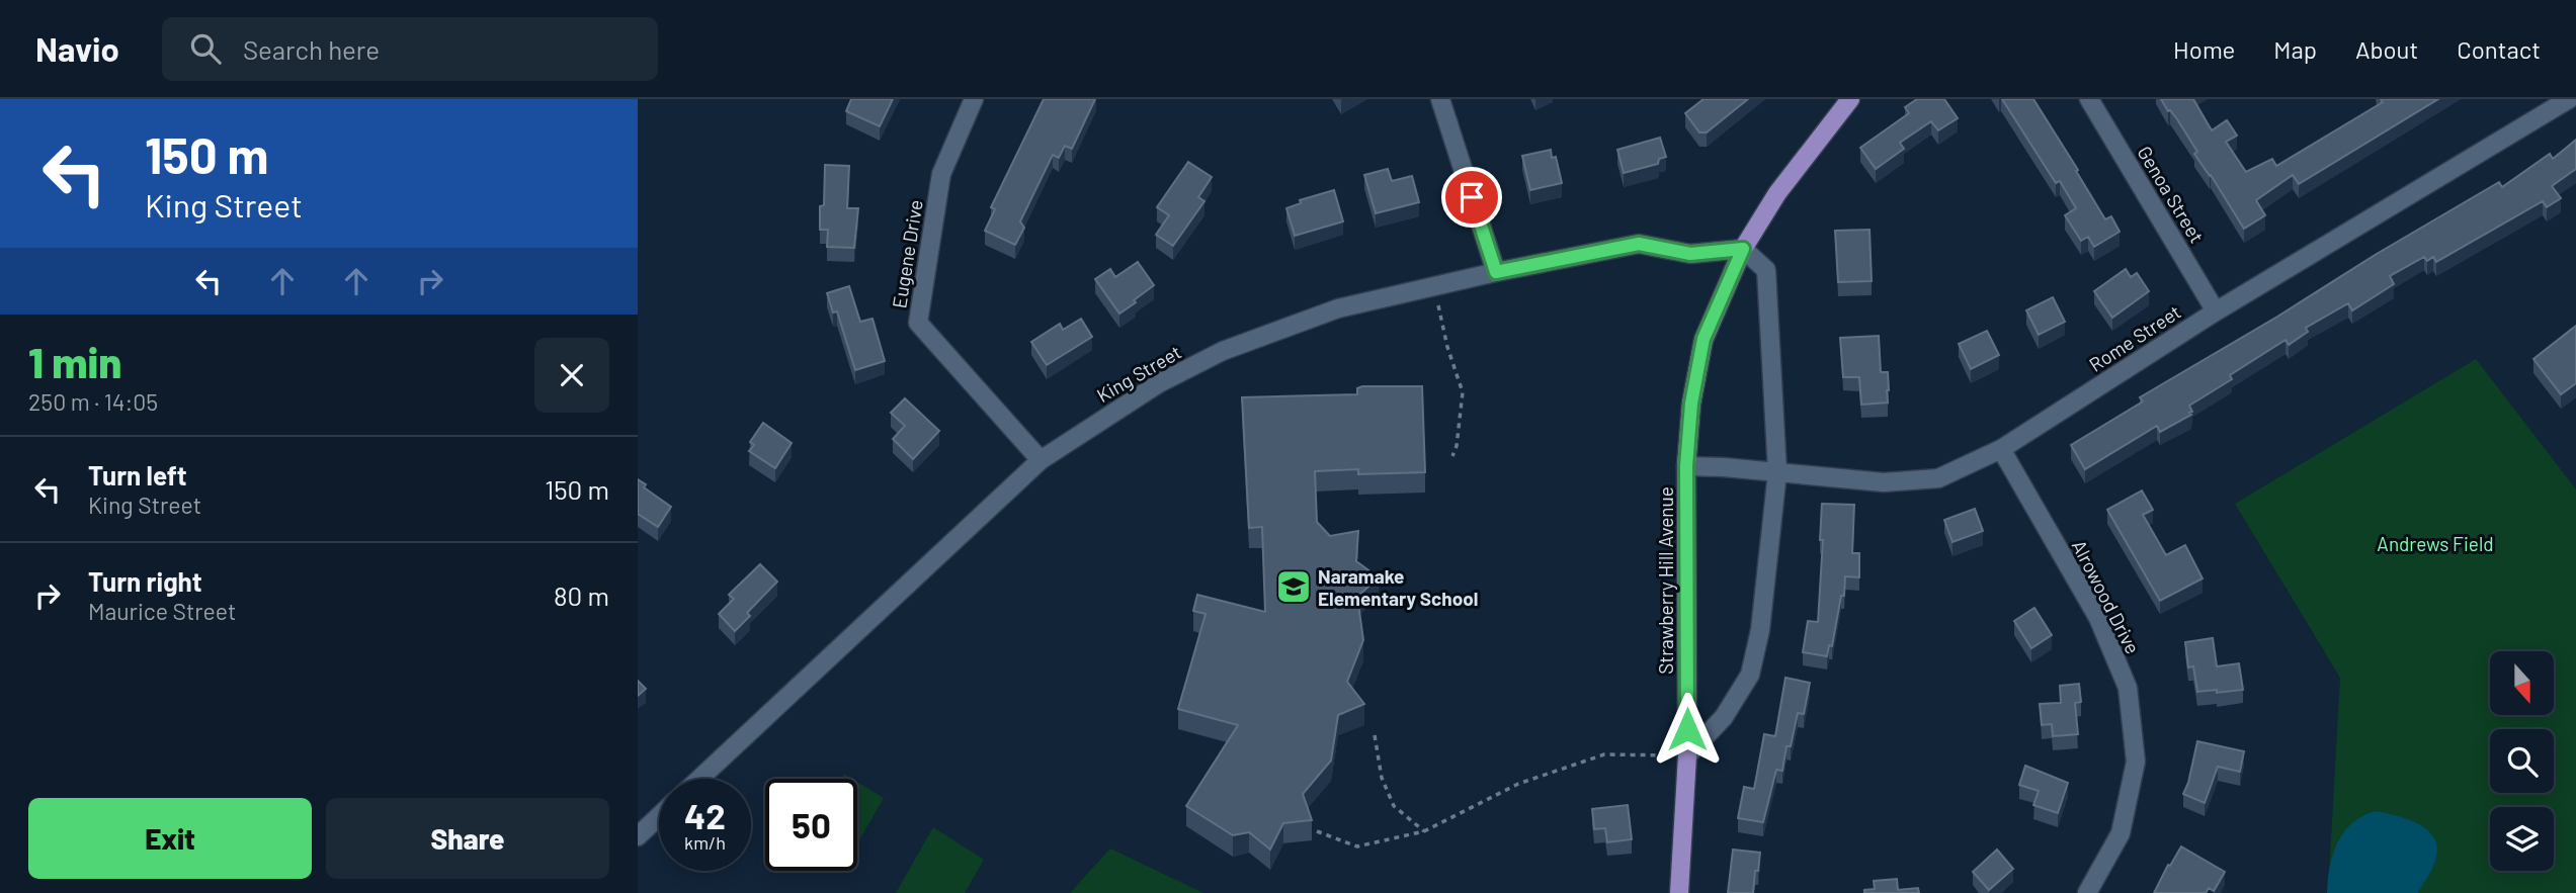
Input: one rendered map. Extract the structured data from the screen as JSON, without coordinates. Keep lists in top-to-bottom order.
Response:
{
  "streets": {
    "main road": ["Strawberry Hill Avenue"],
    "street": [
      "Genoa Street",
      "Eugene Drive",
      "Rome Street",
      "King Street",
      "Alrowood Drive"
    ]
  },
  "crossings": [
    ["Genoa Street", "Rome Street"],
    ["Eugene Drive", "King Street"],
    ["Rome Street", "Strawberry Hill Avenue"],
    ["Rome Street", "Alrowood Drive"],
    ["King Street", "Strawberry Hill Avenue"]
  ],
  "parks": ["Andrews Field"],
  "places": {
    "school or university": ["Naramake Elementary School"]
  },
  "north": "bottom",
  "page": {
    "header": "Navio",
    "search": "Search here",
    "nav": [
      "Home",
      "Map",
      "About",
      "Contact"
    ],
    "turn": ["150 m", "King Street"],
    "heading": ["1 min", "250 m · 14:05"],
    "list": [
      {
        "name": "Turn left",
        "note": "King Street",
        "value": "150 m"
      },
      {
        "name": "Turn right",
        "note": "Maurice Street",
        "value": "80 m"
      }
    ],
    "speed": "42 km/h",
    "limit": "50",
    "buttons": ["Exit", "Share"]
  }
}
